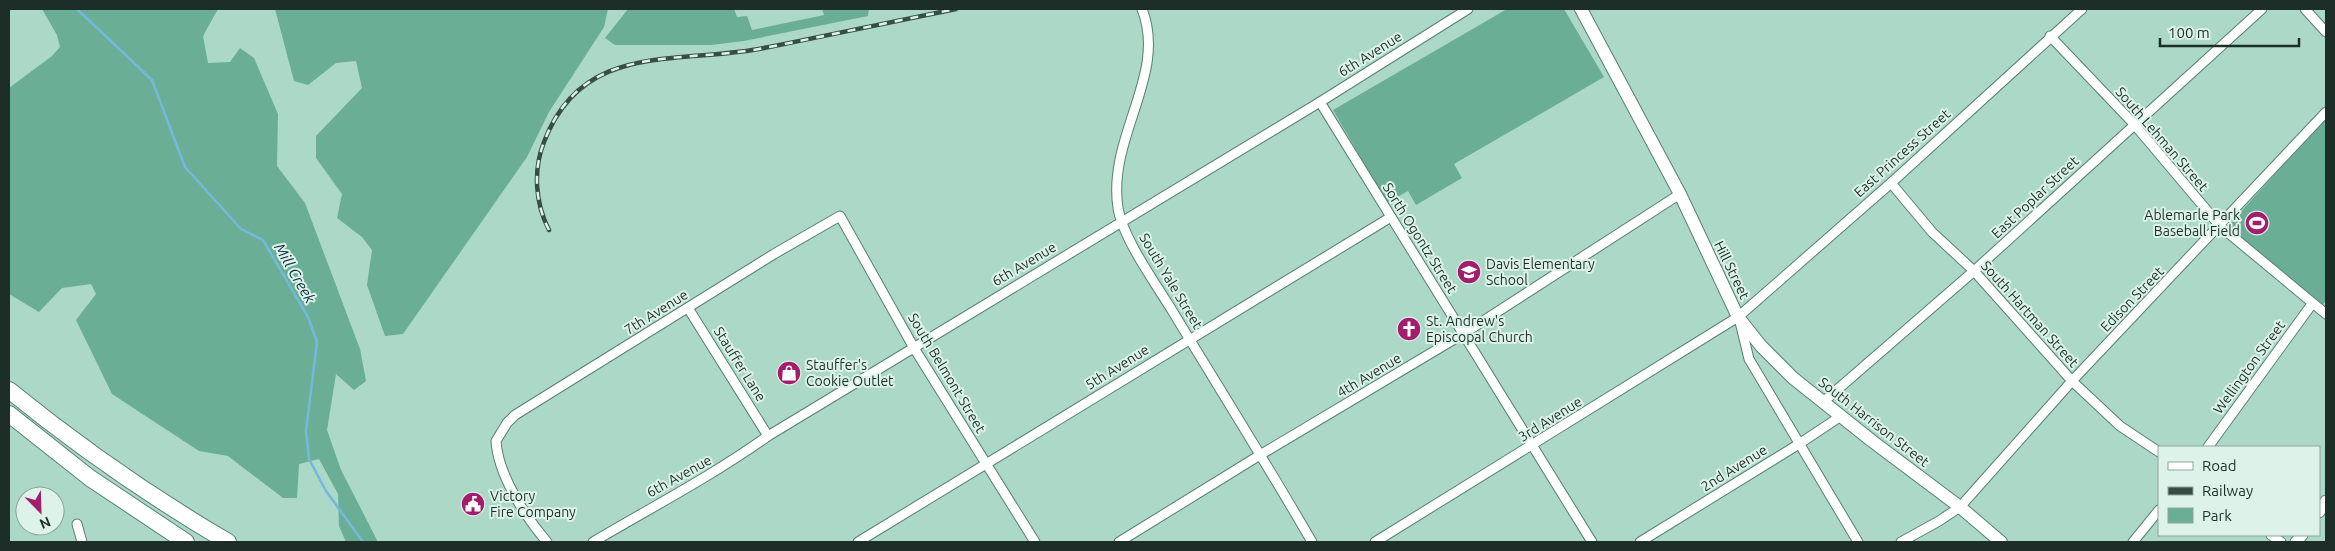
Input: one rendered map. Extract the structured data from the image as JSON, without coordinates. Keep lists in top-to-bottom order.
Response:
{
  "streets": {
    "main road": ["Hill Street", "South Harrison Street"],
    "street": [
      "6th Avenue",
      "South Lehman Street",
      "East Princess Street",
      "East Poplar Street",
      "Sorth Ogontz Street",
      "South Yale Street",
      "Edison Street",
      "7th Avenue",
      "South Hartman Street",
      "Stauffer Lane",
      "5th Avenue",
      "Wellington Street",
      "South Belmont Street",
      "4th Avenue",
      "3rd Avenue",
      "2nd Avenue"
    ]
  },
  "crossings": [
    ["6th Avenue", "Sorth Ogontz Street"],
    ["6th Avenue", "South Yale Street"],
    ["6th Avenue", "Stauffer Lane"],
    ["6th Avenue", "South Belmont Street"],
    ["South Lehman Street", "East Princess Street"],
    ["South Lehman Street", "East Poplar Street"],
    ["South Lehman Street", "Edison Street"],
    ["South Lehman Street", "Wellington Street"],
    ["East Princess Street", "Hill Street"],
    ["East Princess Street", "South Hartman Street"],
    ["East Princess Street", "3rd Avenue"],
    ["East Princess Street", "South Harrison Street"],
    ["East Poplar Street", "South Hartman Street"],
    ["East Poplar Street", "South Harrison Street"],
    ["Sorth Ogontz Street", "5th Avenue"],
    ["Sorth Ogontz Street", "4th Avenue"],
    ["Sorth Ogontz Street", "3rd Avenue"],
    ["Hill Street", "4th Avenue"],
    ["Hill Street", "3rd Avenue"],
    ["Hill Street", "South Harrison Street"],
    ["Hill Street", "2nd Avenue"],
    ["South Yale Street", "5th Avenue"],
    ["South Yale Street", "4th Avenue"],
    ["Edison Street", "South Hartman Street"],
    ["Edison Street", "South Harrison Street"],
    ["7th Avenue", "Stauffer Lane"],
    ["7th Avenue", "South Belmont Street"],
    ["5th Avenue", "South Belmont Street"],
    ["3rd Avenue", "South Harrison Street"],
    ["South Harrison Street", "2nd Avenue"]
  ],
  "water": ["Mill Creek"],
  "places": {
    "sports": ["Ablemarle Park Baseball Field"],
    "school or university": ["Davis Elementary School"],
    "church": ["St. Andrew's Episcopal Church"],
    "shop": ["Stauffer's Cookie Outlet"],
    "public building": ["Victory Fire Company"]
  },
  "legend": ["Road", "Railway", "Park"],
  "scale_bar": "100 m",
  "north": "bottom right"
}
